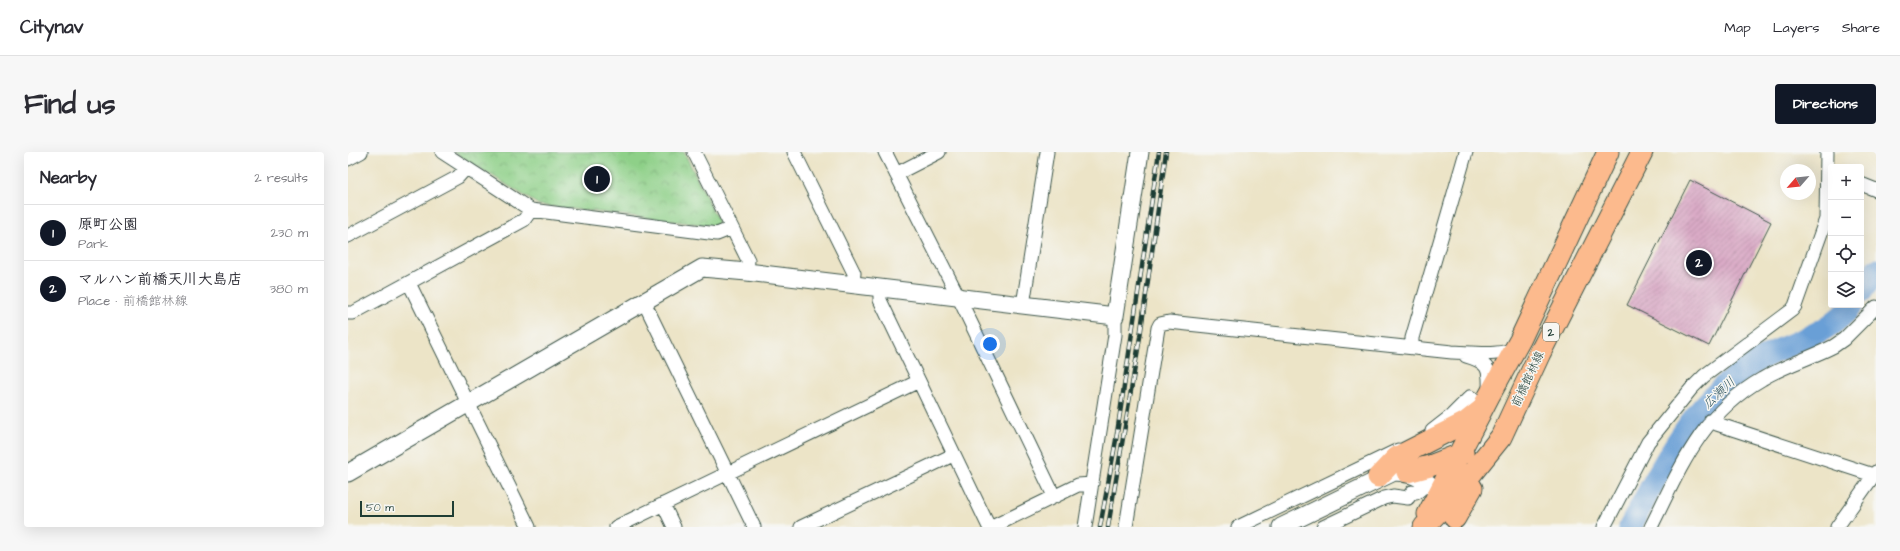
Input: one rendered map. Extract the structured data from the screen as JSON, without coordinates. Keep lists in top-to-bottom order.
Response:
{
  "streets": {
    "main road": ["2", "前橋館林線"]
  },
  "water": ["広瀬川"],
  "scale_bar": "50 m",
  "north": "bottom left",
  "page": {
    "header": "Citynav",
    "nav": ["Map", "Layers", "Share"],
    "buttons": "Directions",
    "title": "Find us",
    "heading": ["Nearby", "2 results"],
    "map_buttons": ["+", "−"],
    "pins": ["1", "2"],
    "list": [
      {
        "mark": "1",
        "name": "原町公園",
        "note": "Park",
        "value": "230 m"
      },
      {
        "mark": "2",
        "name": "マルハン前橋天川大島店",
        "note": "Place · 前橋館林線",
        "value": "380 m"
      }
    ],
    "scale": "50 m"
  }
}
